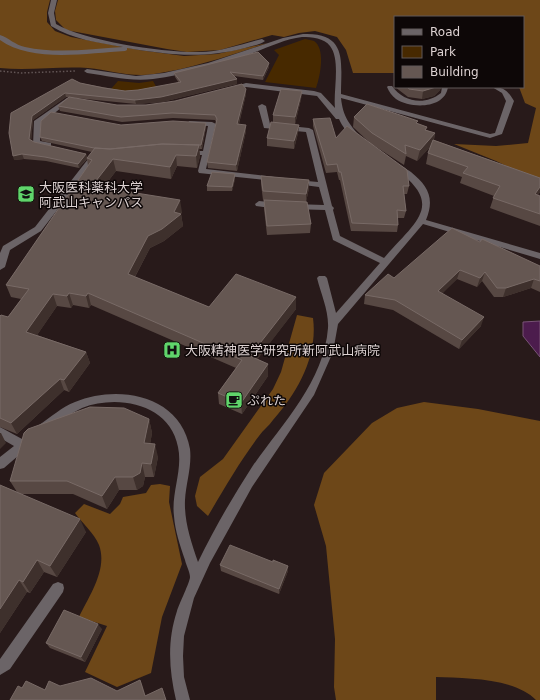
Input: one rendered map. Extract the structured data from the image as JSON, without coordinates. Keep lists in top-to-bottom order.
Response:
{
  "places": {
    "school or university": ["大阪医科薬科大学 阿武山キャンパス"],
    "hospital": ["大阪精神医学研究所新阿武山病院"],
    "cafe": ["ぷれた"]
  },
  "legend": ["Road", "Park", "Building"]
}
